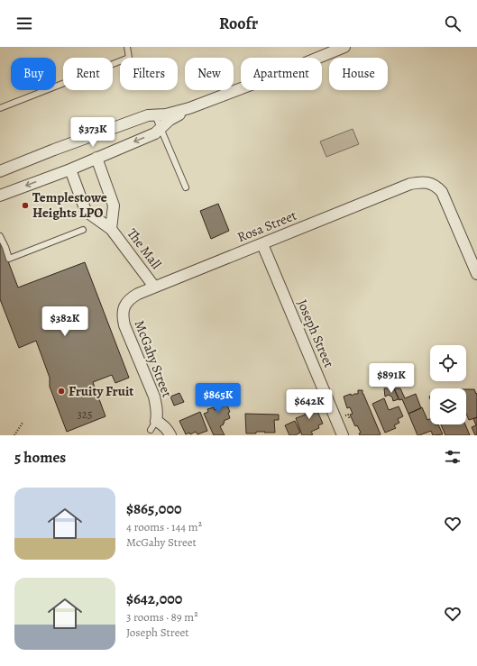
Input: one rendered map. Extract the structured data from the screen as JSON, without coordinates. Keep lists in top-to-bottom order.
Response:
{
  "streets": {
    "street": [
      "Rosa Street",
      "The Mall",
      "Joseph Street",
      "McGahy Street"
    ]
  },
  "crossings": [
    ["Rosa Street", "The Mall"],
    ["Rosa Street", "Joseph Street"],
    ["Rosa Street", "McGahy Street"]
  ],
  "places": ["Templestowe Heights LPO", "Fruity Fruit"],
  "house_numbers": ["325"],
  "page": {
    "header": "Roofr",
    "chip": [
      "Buy",
      "Rent",
      "Filters",
      "New",
      "Apartment",
      "House"
    ],
    "price": [
      "$373K",
      "$382K",
      "$891K",
      "$865K",
      "$642K"
    ],
    "heading": "5 homes",
    "list": [
      {
        "name": "$865,000",
        "note": "4 rooms · 144 m² · McGahy Street"
      },
      {
        "name": "$642,000",
        "note": "3 rooms · 89 m² · Joseph Street"
      }
    ]
  }
}
